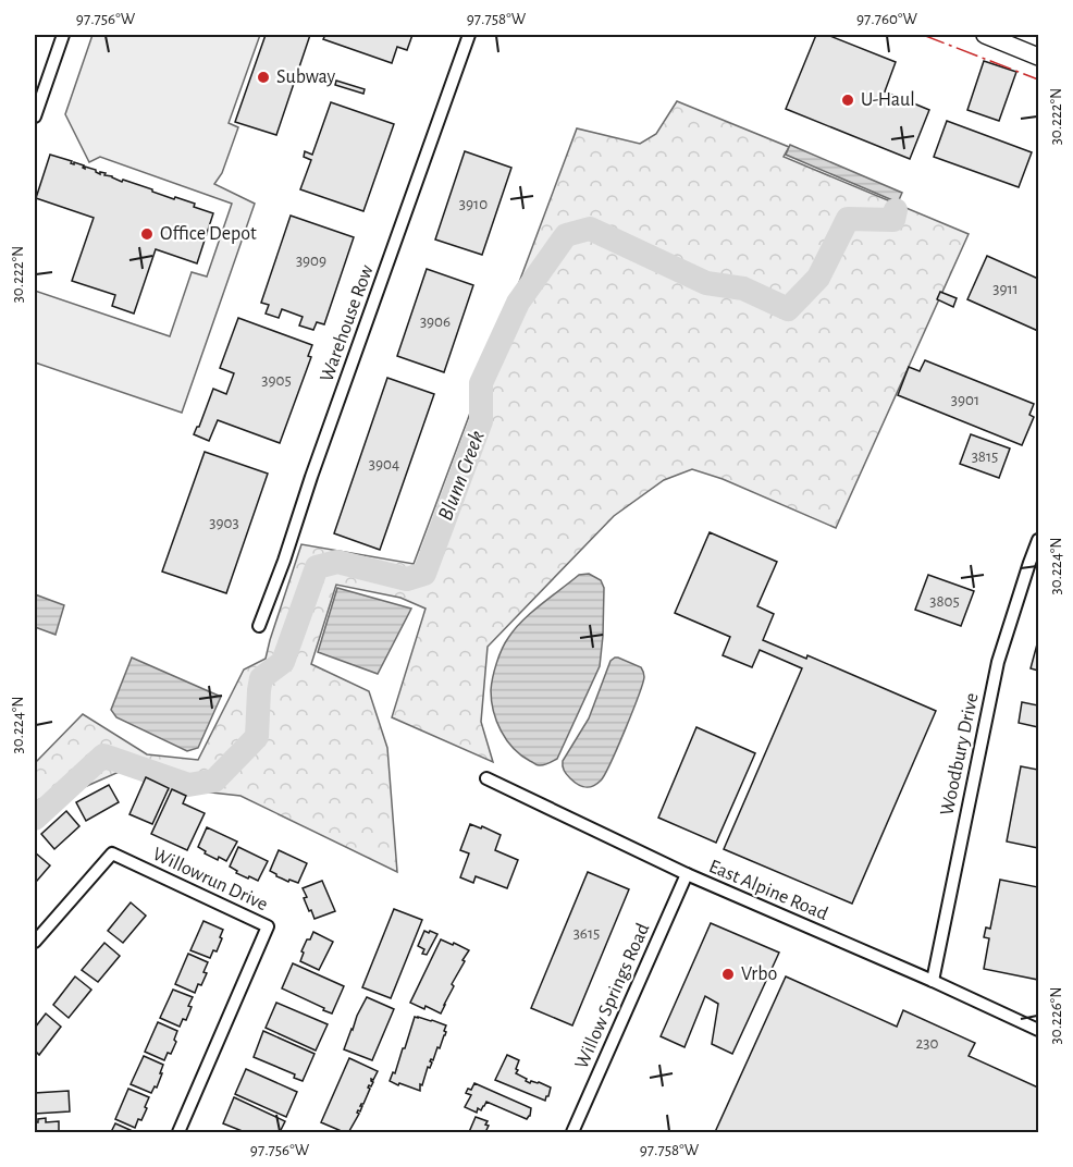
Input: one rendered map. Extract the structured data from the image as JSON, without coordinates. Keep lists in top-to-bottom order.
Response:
{
  "streets": {
    "street": [
      "Warehouse Row",
      "Woodbury Drive",
      "Willowrun Drive",
      "East Alpine Road",
      "Willow Springs Road"
    ]
  },
  "crossings": [
    ["Woodbury Drive", "East Alpine Road"],
    ["East Alpine Road", "Willow Springs Road"]
  ],
  "water": ["Blunn Creek"],
  "places": [
    "Subway",
    "U-Haul",
    "Office Depot",
    "Vrbo"
  ],
  "house_numbers": [
    "3910",
    "3909",
    "3911",
    "3906",
    "3905",
    "3901",
    "3815",
    "3904",
    "3903",
    "3805",
    "3615",
    "230"
  ],
  "coordinates": [
    "97.756°W",
    "97.758°W",
    "97.760°W",
    "30.222°N",
    "30.224°N",
    "30.226°N"
  ]
}
